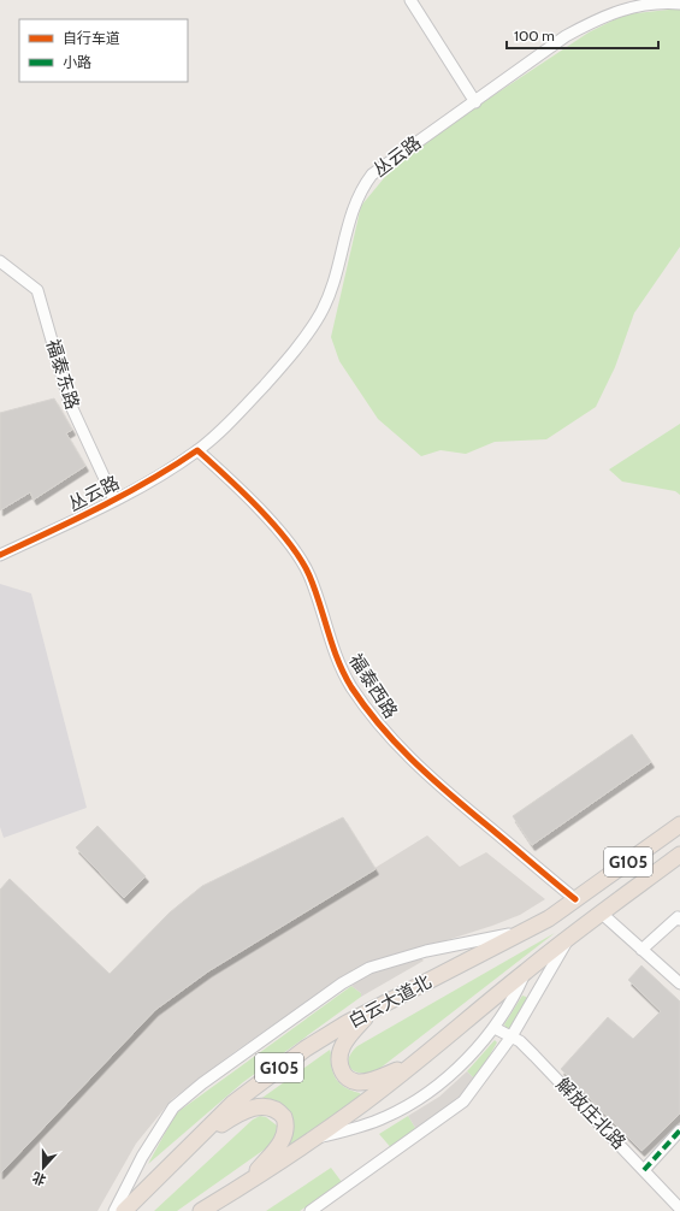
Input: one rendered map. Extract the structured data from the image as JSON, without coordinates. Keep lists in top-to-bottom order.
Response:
{
  "streets": {
    "highway": ["G105", "白云大道北"],
    "street": [
      "丛云路",
      "福泰东路",
      "福泰西路",
      "解放庄北路"
    ]
  },
  "crossings": [
    ["丛云路", "福泰东路"],
    ["丛云路", "福泰西路"],
    ["福泰西路", "白云大道北"]
  ],
  "legend": ["自行车道", "小路"],
  "scale_bar": "100 m",
  "north": "bottom"
}
